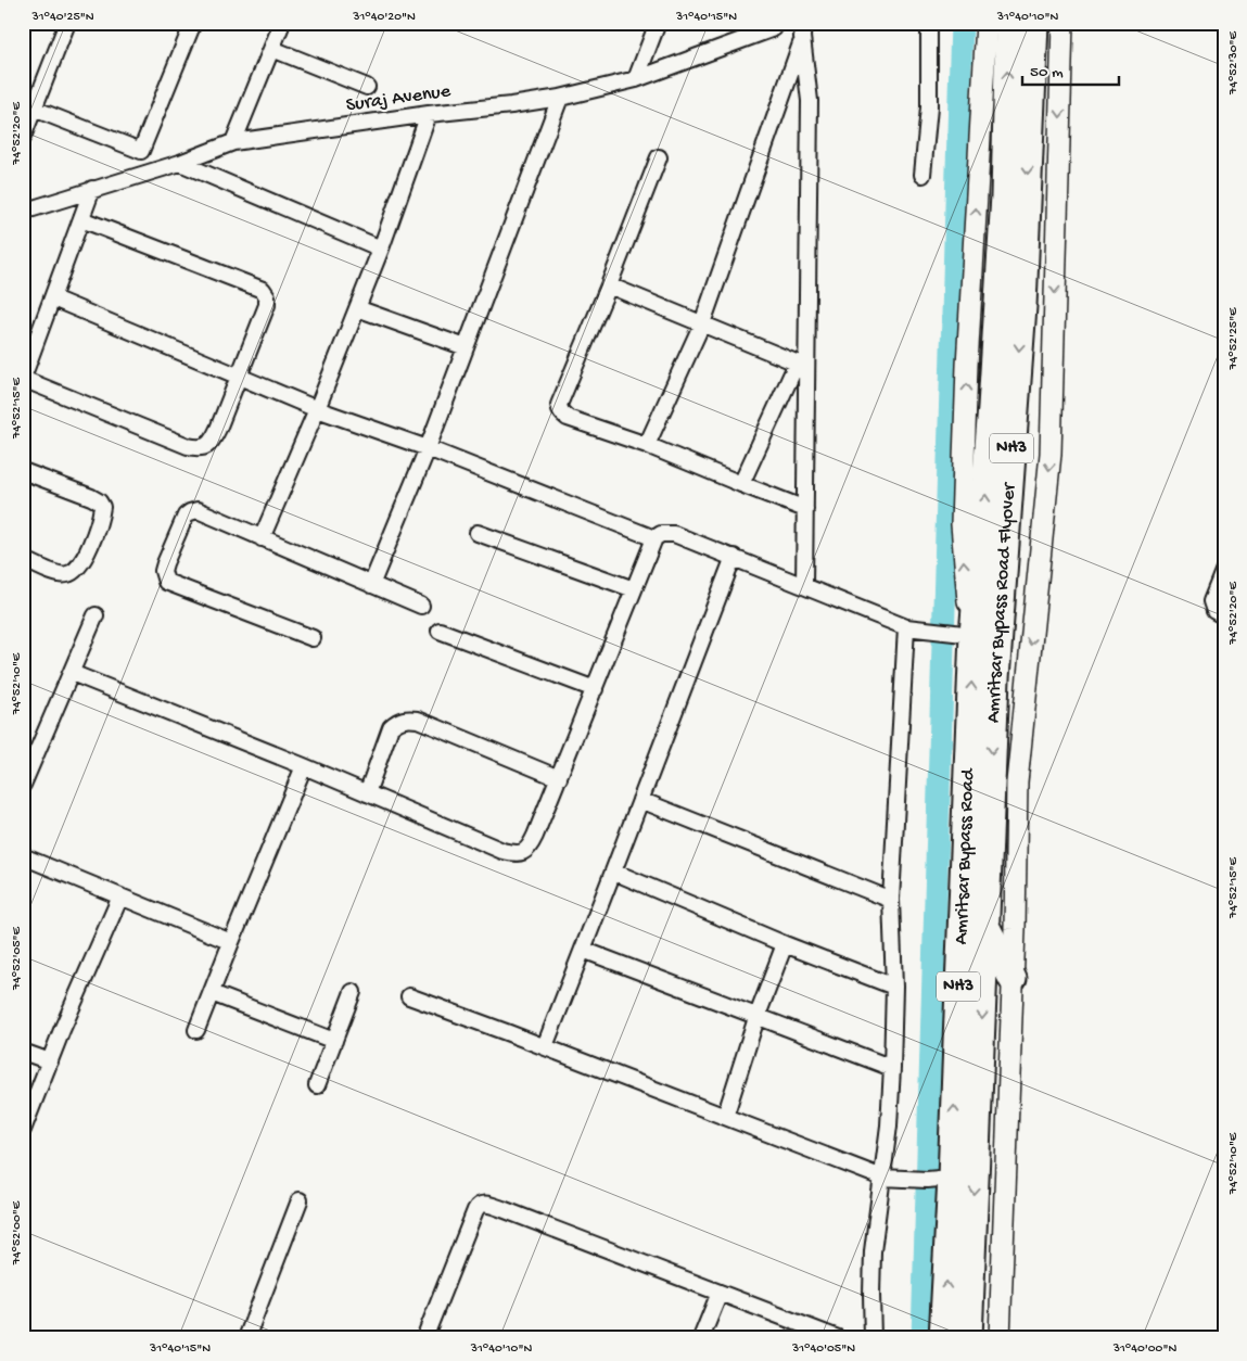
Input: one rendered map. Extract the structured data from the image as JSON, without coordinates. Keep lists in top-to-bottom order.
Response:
{
  "streets": {
    "highway": ["NH3", "Amritsar Bypass Road Flyover", "Amritsar Bypass Road"],
    "street": ["Suraj Avenue"]
  },
  "crossings": [
    ["Amritsar Bypass Road Flyover", "Amritsar Bypass Road"]
  ],
  "scale_bar": "50 m",
  "coordinates": [
    "31°40'25\"N",
    "31°40'20\"N",
    "31°40'15\"N",
    "31°40'10\"N",
    "74°52'30\"E",
    "74°52'20\"E",
    "74°52'25\"E",
    "74°52'15\"E",
    "74°52'10\"E",
    "74°52'05\"E",
    "74°52'00\"E",
    "31°40'05\"N",
    "31°40'00\"N"
  ]
}
